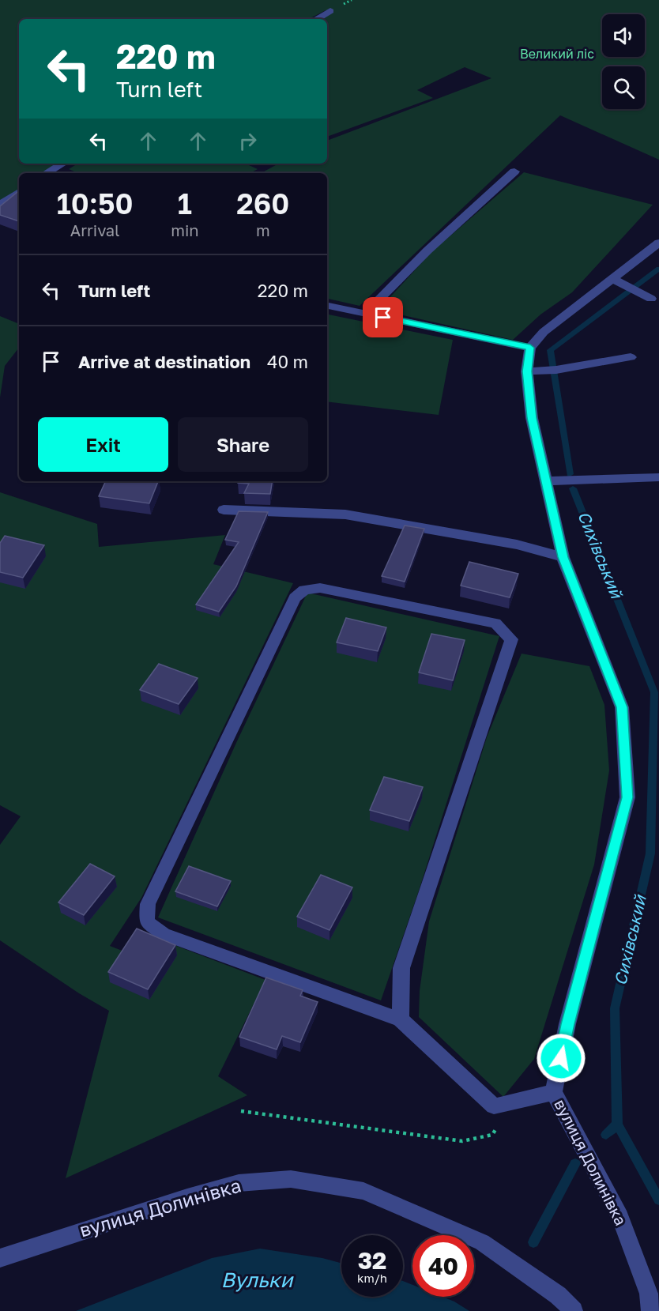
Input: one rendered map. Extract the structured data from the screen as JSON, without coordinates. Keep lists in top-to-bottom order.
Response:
{
  "streets": {
    "street": ["вулиця Долинівка"]
  },
  "water": ["Сихівський", "Вульки"],
  "parks": ["Великий ліс"],
  "page": {
    "turn": ["220 m", "Turn left"],
    "eta": [
      "10:50",
      "Arrival",
      "1",
      "min",
      "260",
      "m"
    ],
    "list": [
      {
        "name": "Turn left",
        "value": "220 m"
      },
      {
        "name": "Arrive at destination",
        "value": "40 m"
      }
    ],
    "buttons": ["Exit", "Share"],
    "speed": "32 km/h",
    "limit": "40"
  }
}
